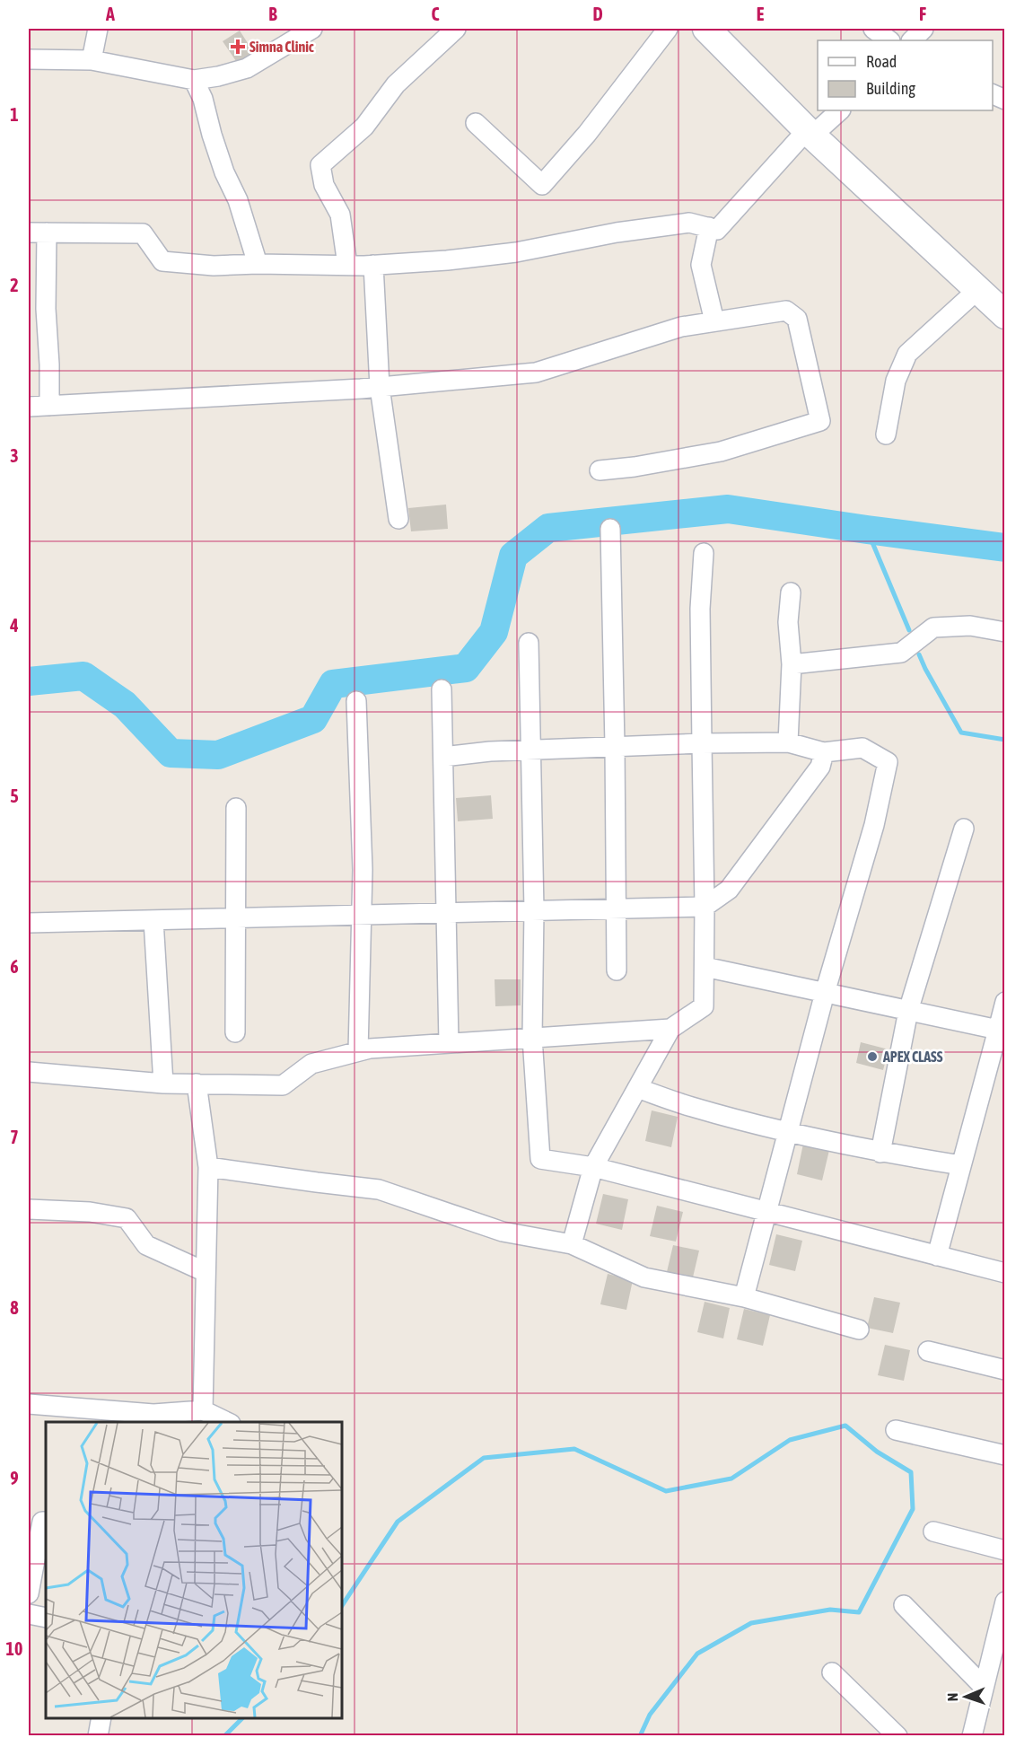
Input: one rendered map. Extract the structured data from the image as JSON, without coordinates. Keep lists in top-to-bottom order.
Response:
{
  "places": {
    "health": ["Simna Clinic"],
    "other": ["APEX CLASS"]
  },
  "legend": ["Road", "Building"],
  "north": "left",
  "grid": {
    "columns": [
      "A",
      "B",
      "C",
      "D",
      "E",
      "F"
    ],
    "rows": [
      "1",
      "2",
      "3",
      "4",
      "5",
      "6",
      "7",
      "8",
      "9",
      "10"
    ]
  }
}
